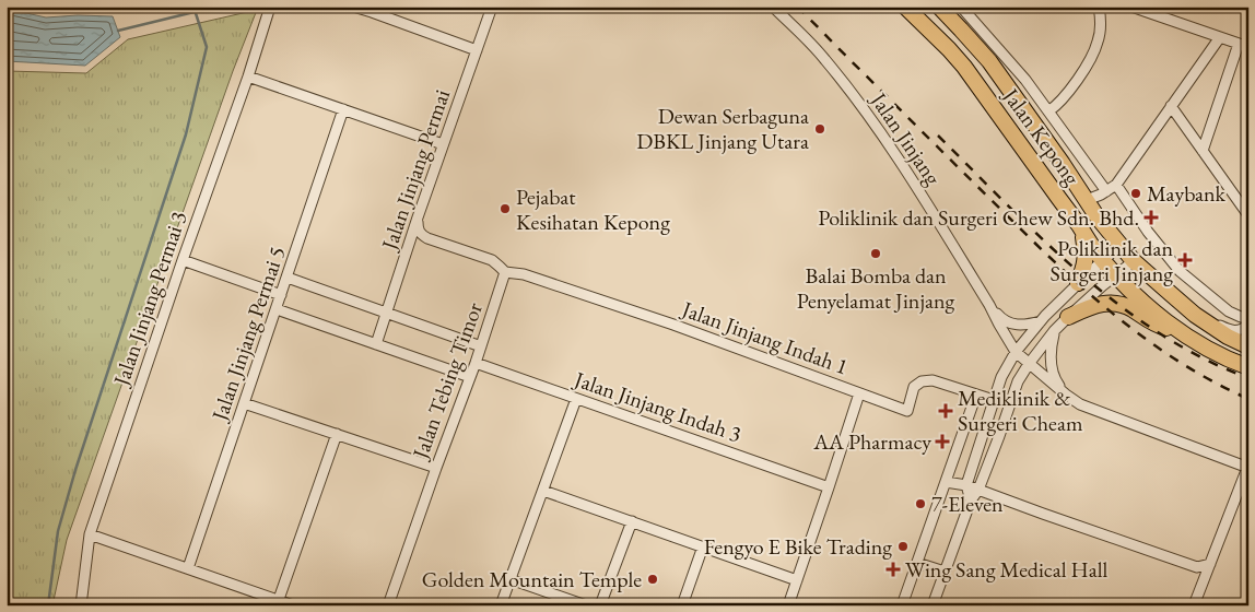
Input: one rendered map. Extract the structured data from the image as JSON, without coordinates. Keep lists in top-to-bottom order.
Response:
{
  "streets": {
    "main road": ["Jalan Kepong"],
    "street": [
      "Jalan Jinjang",
      "Jalan Jinjang Permai",
      "Jalan Jinjang Permai 3",
      "Jalan Jinjang Permai 5",
      "Jalan Jinjang Indah 1",
      "Jalan Tebing Timor",
      "Jalan Jinjang Indah 3"
    ]
  },
  "crossings": [
    ["Jalan Jinjang Indah 1", "Jalan Tebing Timor"],
    ["Jalan Tebing Timor", "Jalan Jinjang Indah 3"]
  ],
  "places": {
    "other": [
      "Dewan Serbaguna DBKL Jinjang Utara",
      "Maybank",
      "Pejabat Kesihatan Kepong",
      "Balai Bomba dan Penyelamat Jinjang",
      "7-Eleven",
      "Fengyo E Bike Trading",
      "Golden Mountain Temple"
    ],
    "health": [
      "Poliklinik dan Surgeri Chew Sdn. Bhd.",
      "Poliklinik dan Surgeri Jinjang",
      "Mediklinik & Surgeri Cheam",
      "AA Pharmacy",
      "Wing Sang Medical Hall"
    ]
  }
}
